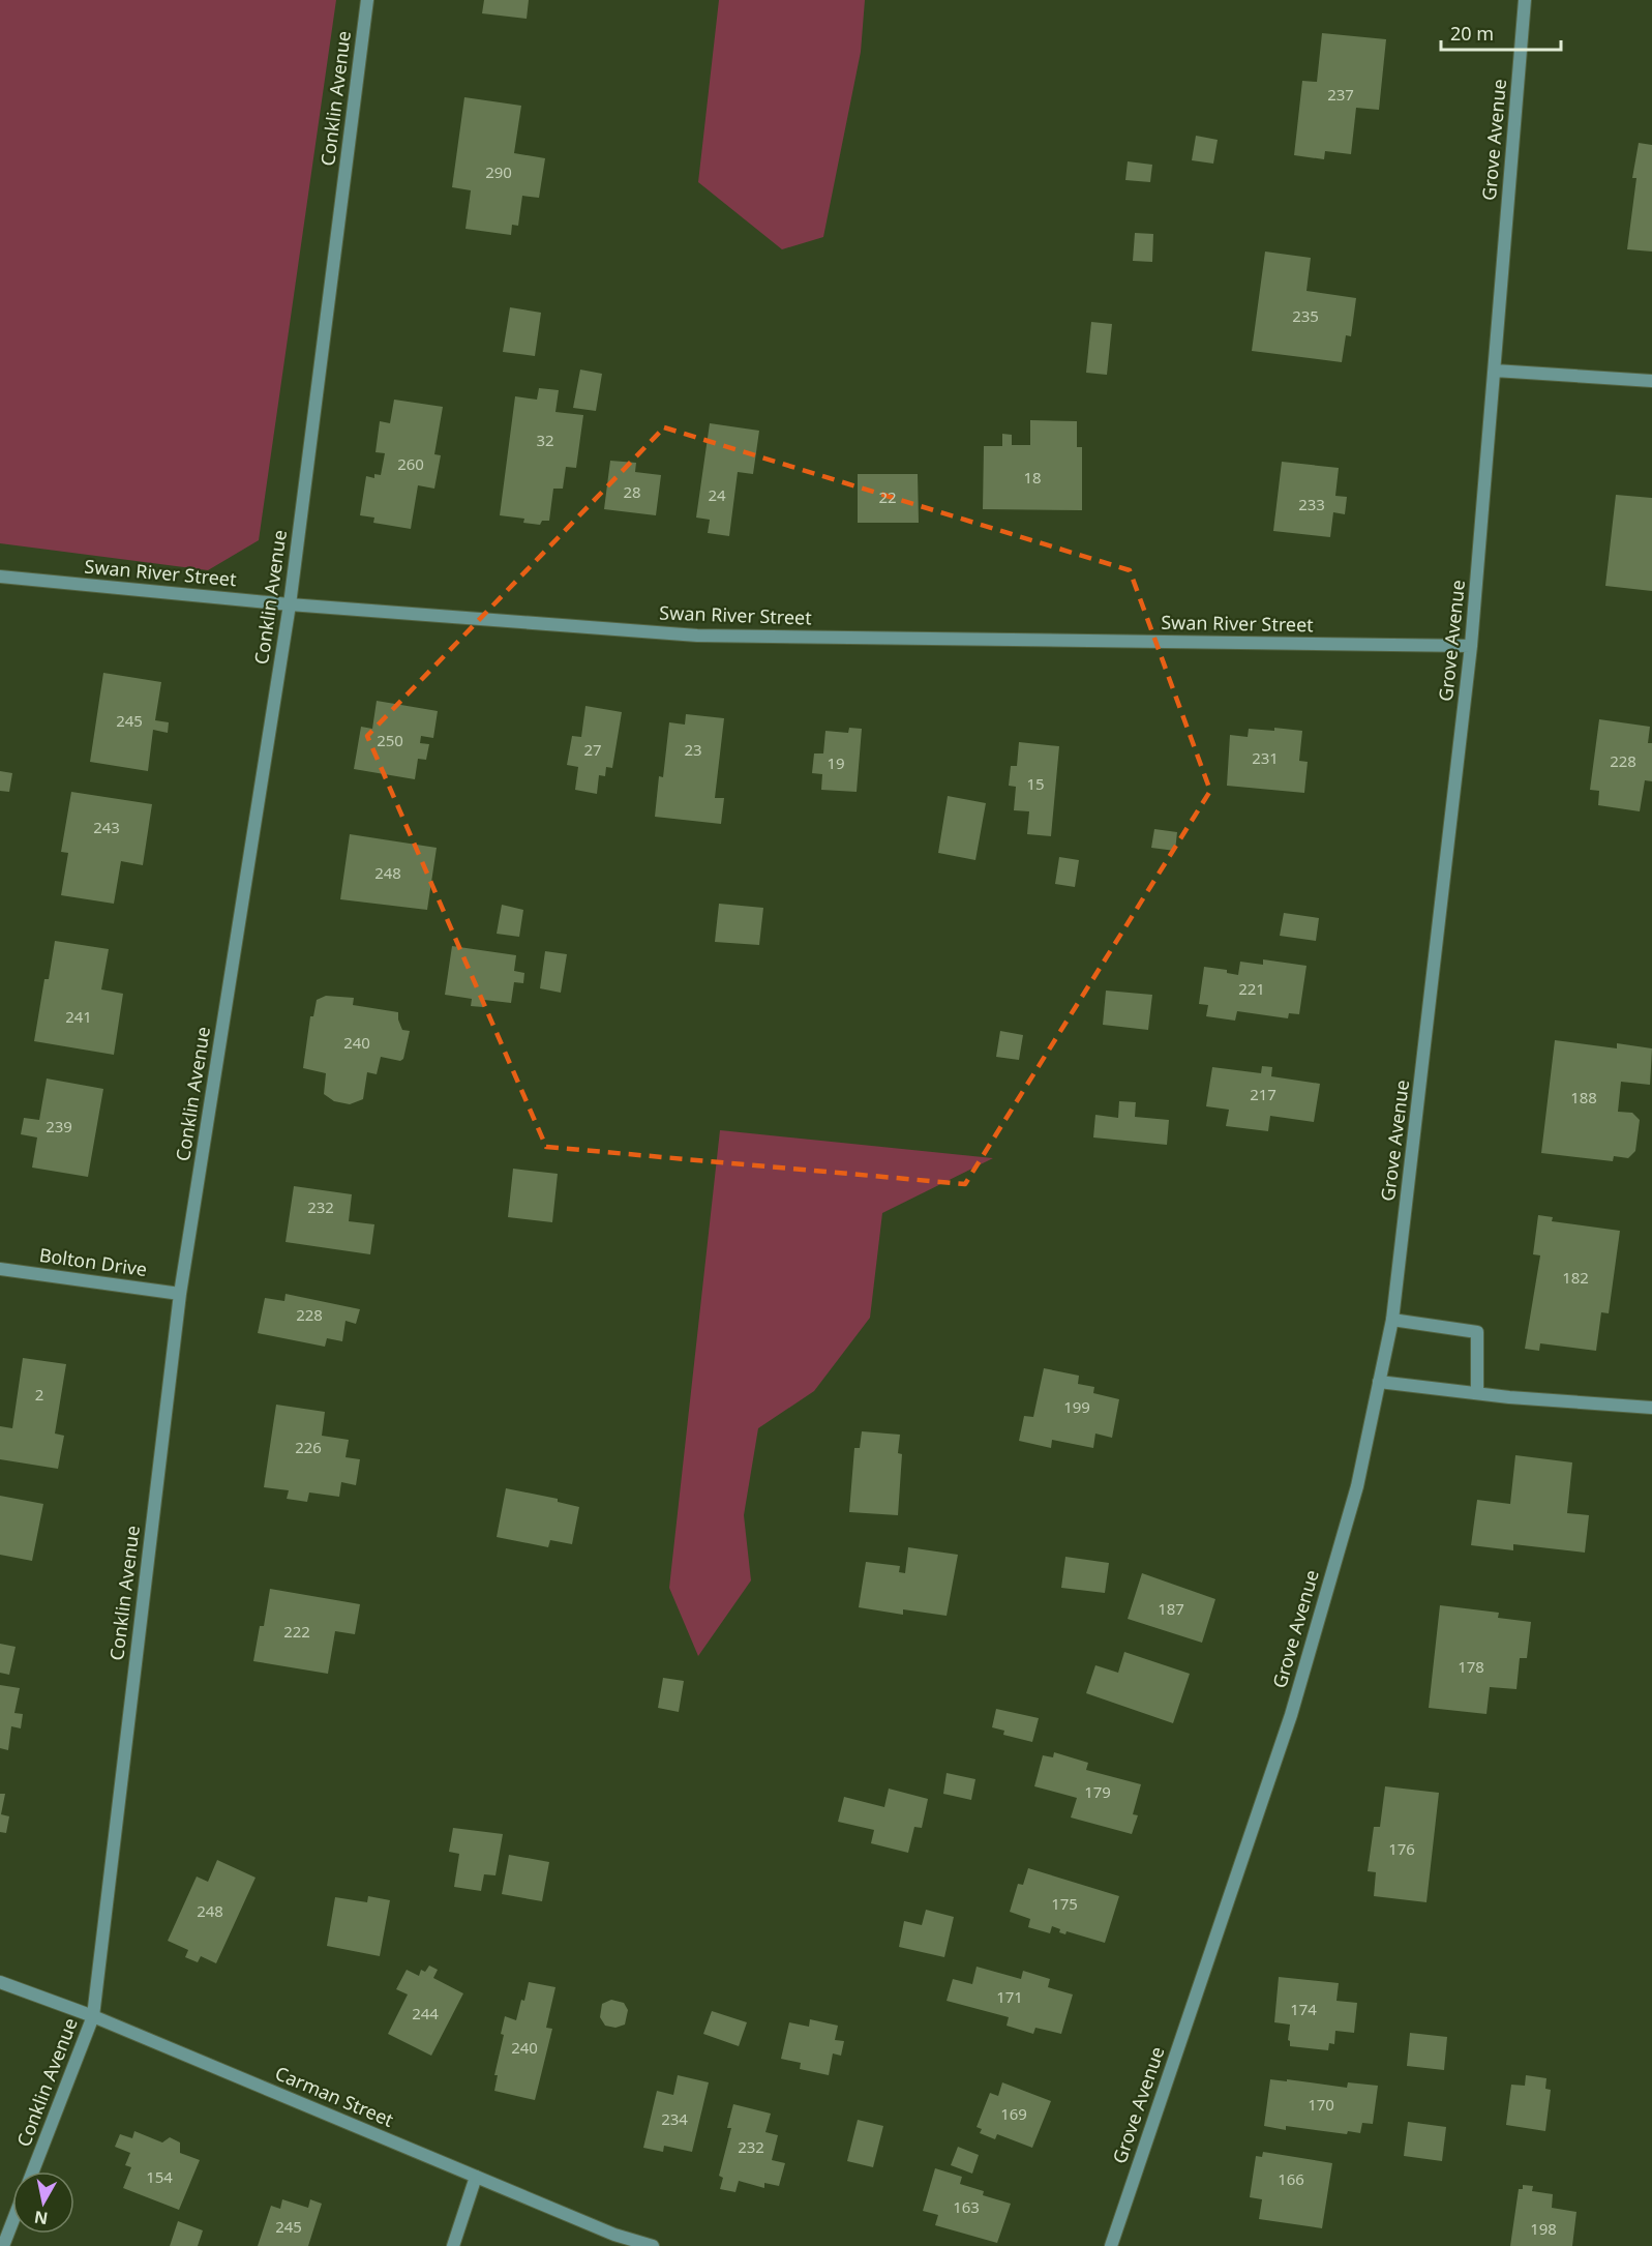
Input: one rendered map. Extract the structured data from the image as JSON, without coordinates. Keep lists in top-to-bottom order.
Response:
{
  "streets": {
    "street": [
      "Conklin Avenue",
      "Grove Avenue",
      "Swan River Street",
      "Bolton Drive",
      "Carman Street"
    ]
  },
  "crossings": [
    ["Conklin Avenue", "Swan River Street"],
    ["Conklin Avenue", "Bolton Drive"],
    ["Conklin Avenue", "Carman Street"],
    ["Grove Avenue", "Swan River Street"]
  ],
  "house_numbers": [
    "237",
    "290",
    "235",
    "32",
    "260",
    "18",
    "28",
    "24",
    "22",
    "233",
    "245",
    "250",
    "27",
    "23",
    "231",
    "228",
    "19",
    "15",
    "243",
    "248",
    "221",
    "241",
    "240",
    "217",
    "188",
    "239",
    "232",
    "182",
    "228",
    "2",
    "199",
    "226",
    "187",
    "222",
    "178",
    "179",
    "176",
    "175",
    "248",
    "171",
    "174",
    "244",
    "240",
    "170",
    "169",
    "234",
    "232",
    "154",
    "166",
    "163",
    "245",
    "198"
  ],
  "scale_bar": "20 m",
  "north": "bottom"
}
